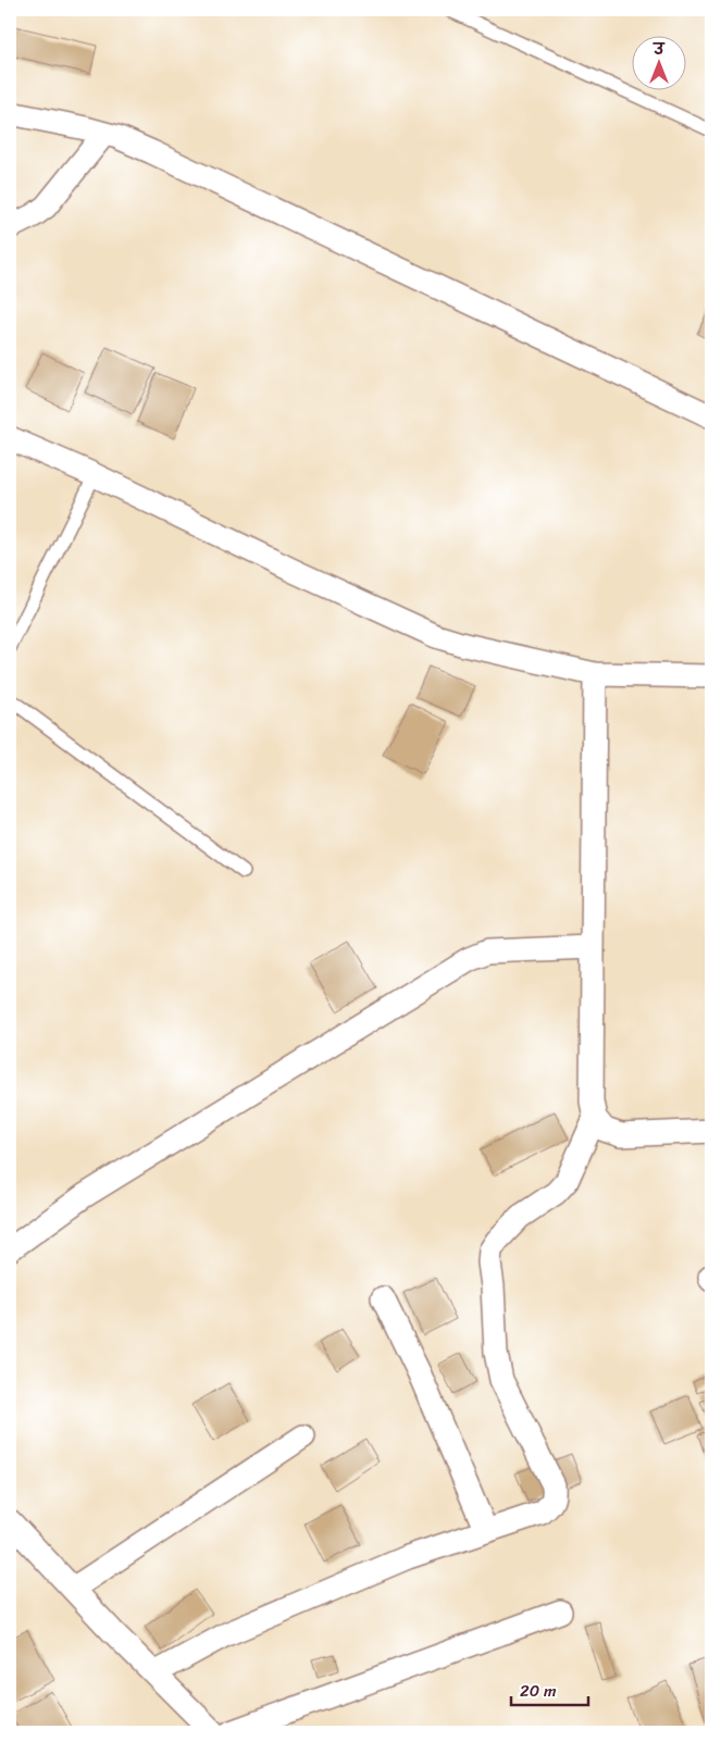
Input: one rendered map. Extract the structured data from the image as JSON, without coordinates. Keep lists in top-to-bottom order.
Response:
{
  "scale_bar": "20 m",
  "north": "top"
}
